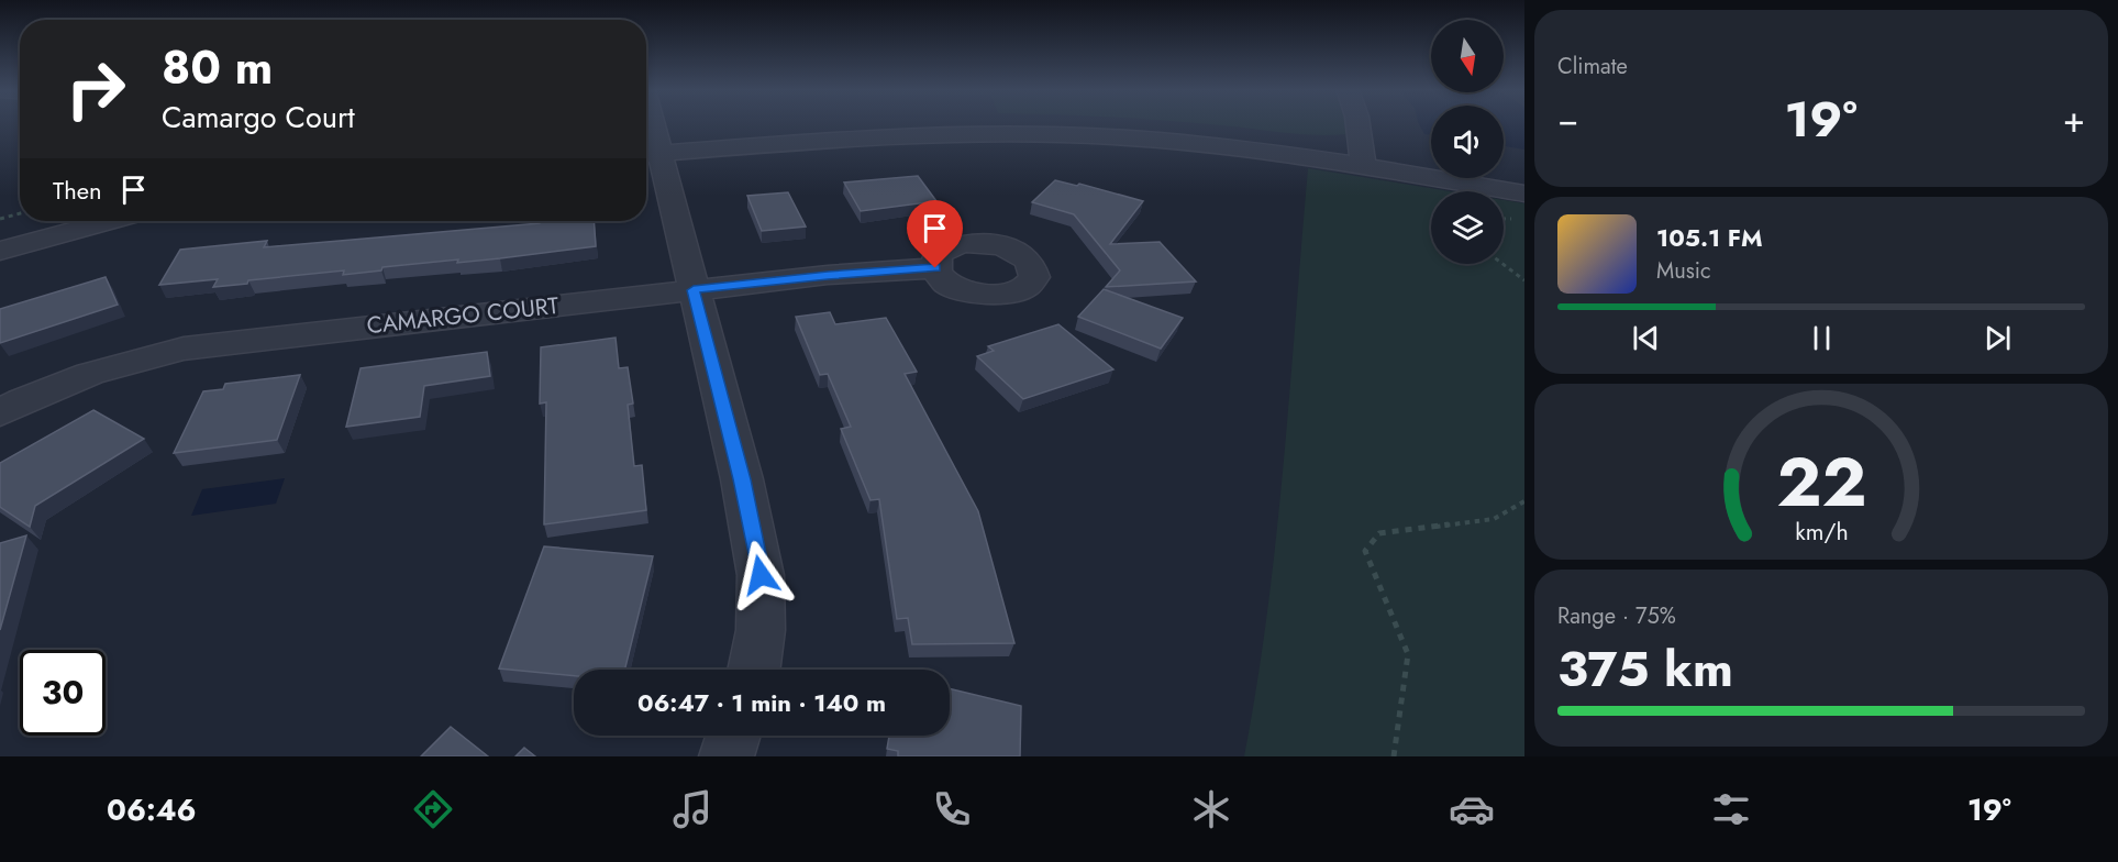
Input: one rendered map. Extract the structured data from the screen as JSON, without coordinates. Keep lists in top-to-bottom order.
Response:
{
  "streets": {
    "street": ["CAMARGO COURT"]
  },
  "north": "bottom",
  "page": {
    "tile": [
      "Climate",
      ["Range · 75%", "375 km"]
    ],
    "turn": ["80 m", "Camargo Court"],
    "heat": ["−", "19°", "+"],
    "then": "Then",
    "song": ["105.1 FM", "Music"],
    "limit": "30",
    "trip": "06:47 · 1 min · 140 m",
    "tabs": ["06:46", "19°"],
    "gauge": ["22", "km/h"]
  }
}
